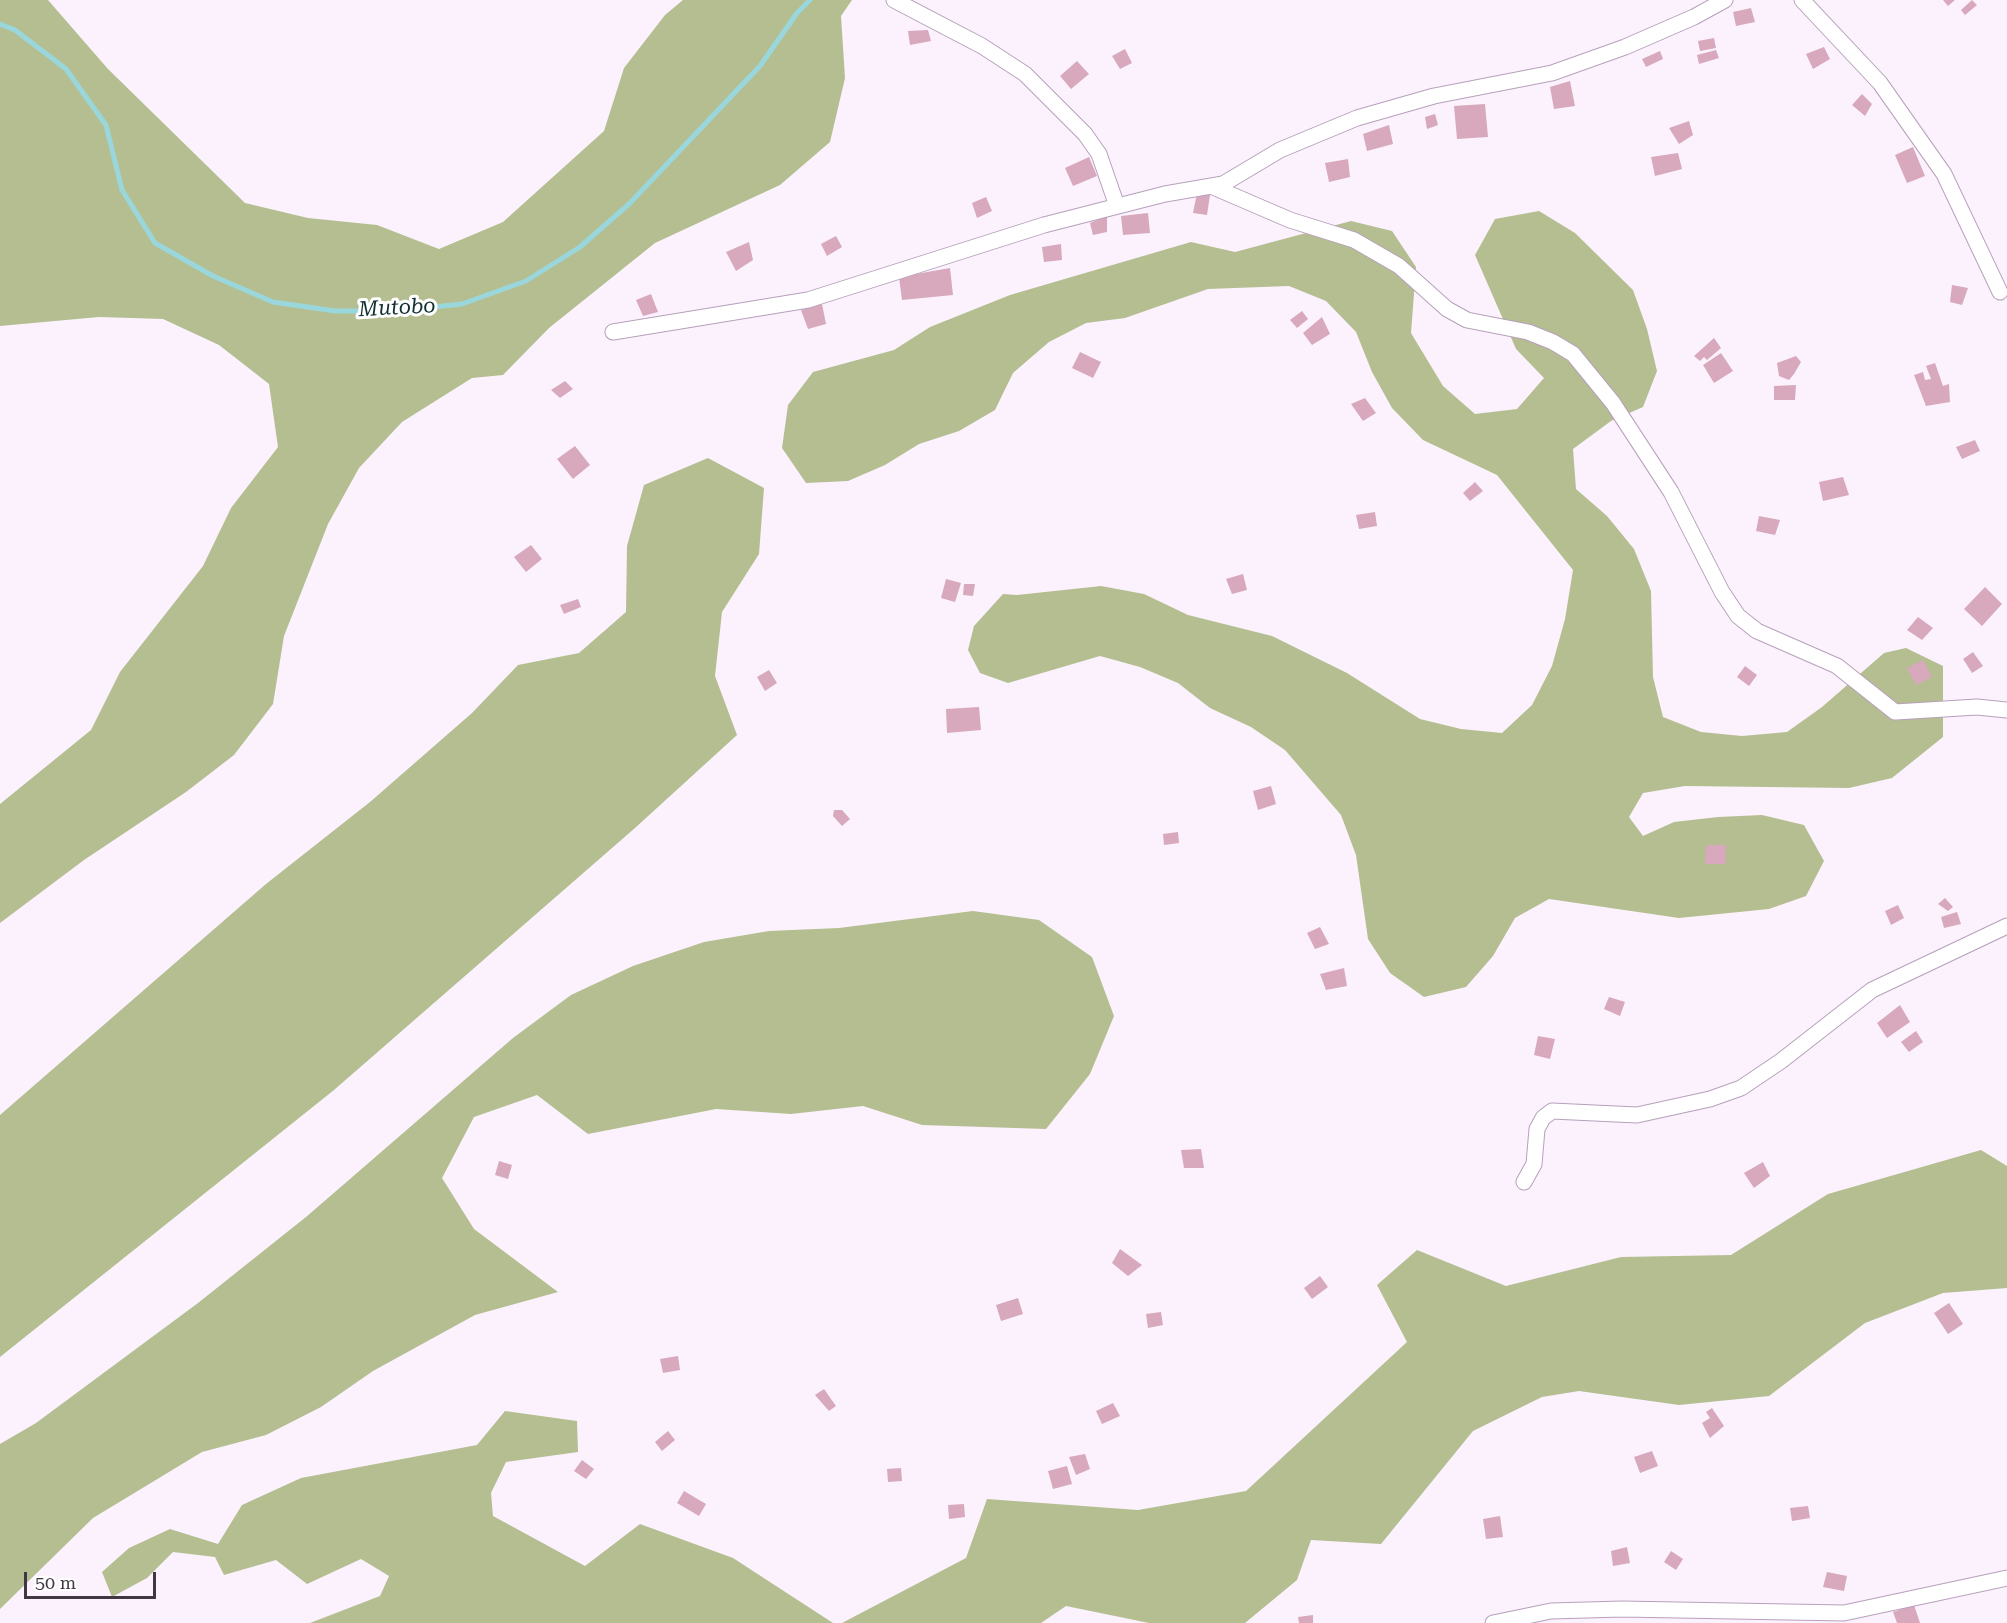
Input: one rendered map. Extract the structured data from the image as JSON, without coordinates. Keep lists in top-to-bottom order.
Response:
{
  "water": ["Mutobo"],
  "scale_bar": "50 m"
}
